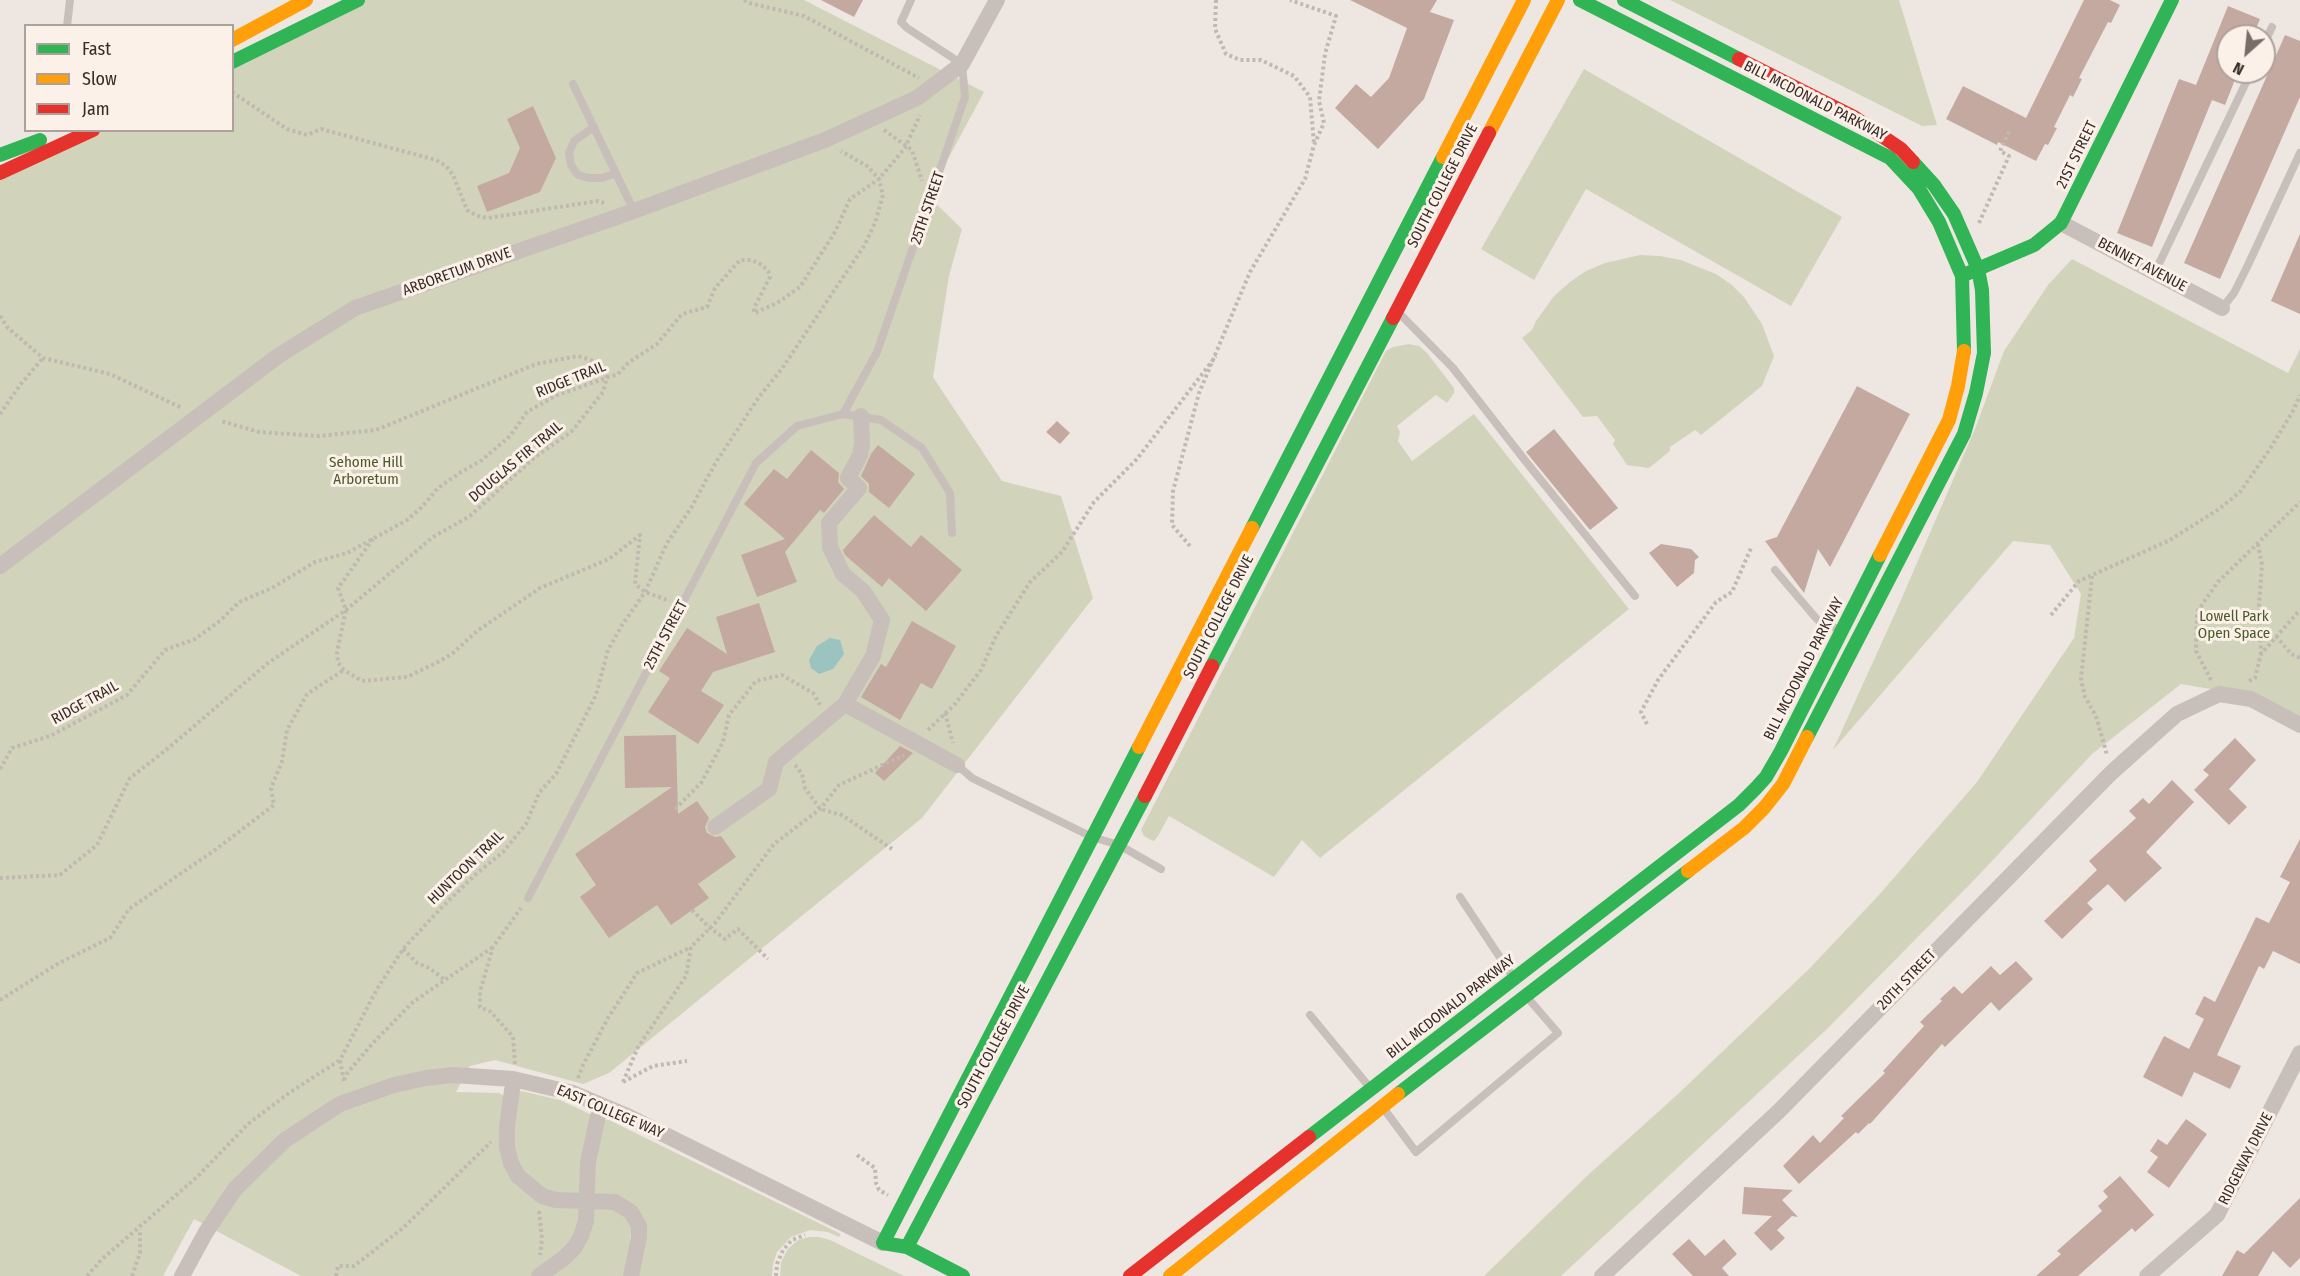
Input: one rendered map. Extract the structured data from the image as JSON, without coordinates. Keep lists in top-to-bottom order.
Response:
{
  "streets": {
    "main road": ["BILL MCDONALD PARKWAY", "21ST STREET", "SOUTH COLLEGE DRIVE"],
    "street": [
      "BENNET AVENUE",
      "ARBORETUM DRIVE",
      "20TH STREET",
      "EAST COLLEGE WAY",
      "RIDGEWAY DRIVE"
    ],
    "lane": ["25TH STREET"],
    "path": ["RIDGE TRAIL", "DOUGLAS FIR TRAIL", "HUNTOON TRAIL"]
  },
  "crossings": [
    ["BILL MCDONALD PARKWAY", "21ST STREET"],
    ["21ST STREET", "BENNET AVENUE"],
    ["SOUTH COLLEGE DRIVE", "EAST COLLEGE WAY"],
    ["25TH STREET", "ARBORETUM DRIVE"],
    ["RIDGE TRAIL", "DOUGLAS FIR TRAIL"],
    ["RIDGE TRAIL", "HUNTOON TRAIL"]
  ],
  "parks": ["Sehome Hill Arboretum", "Lowell Park Open Space"],
  "legend": ["Fast", "Slow", "Jam"],
  "north": "bottom left"
}
